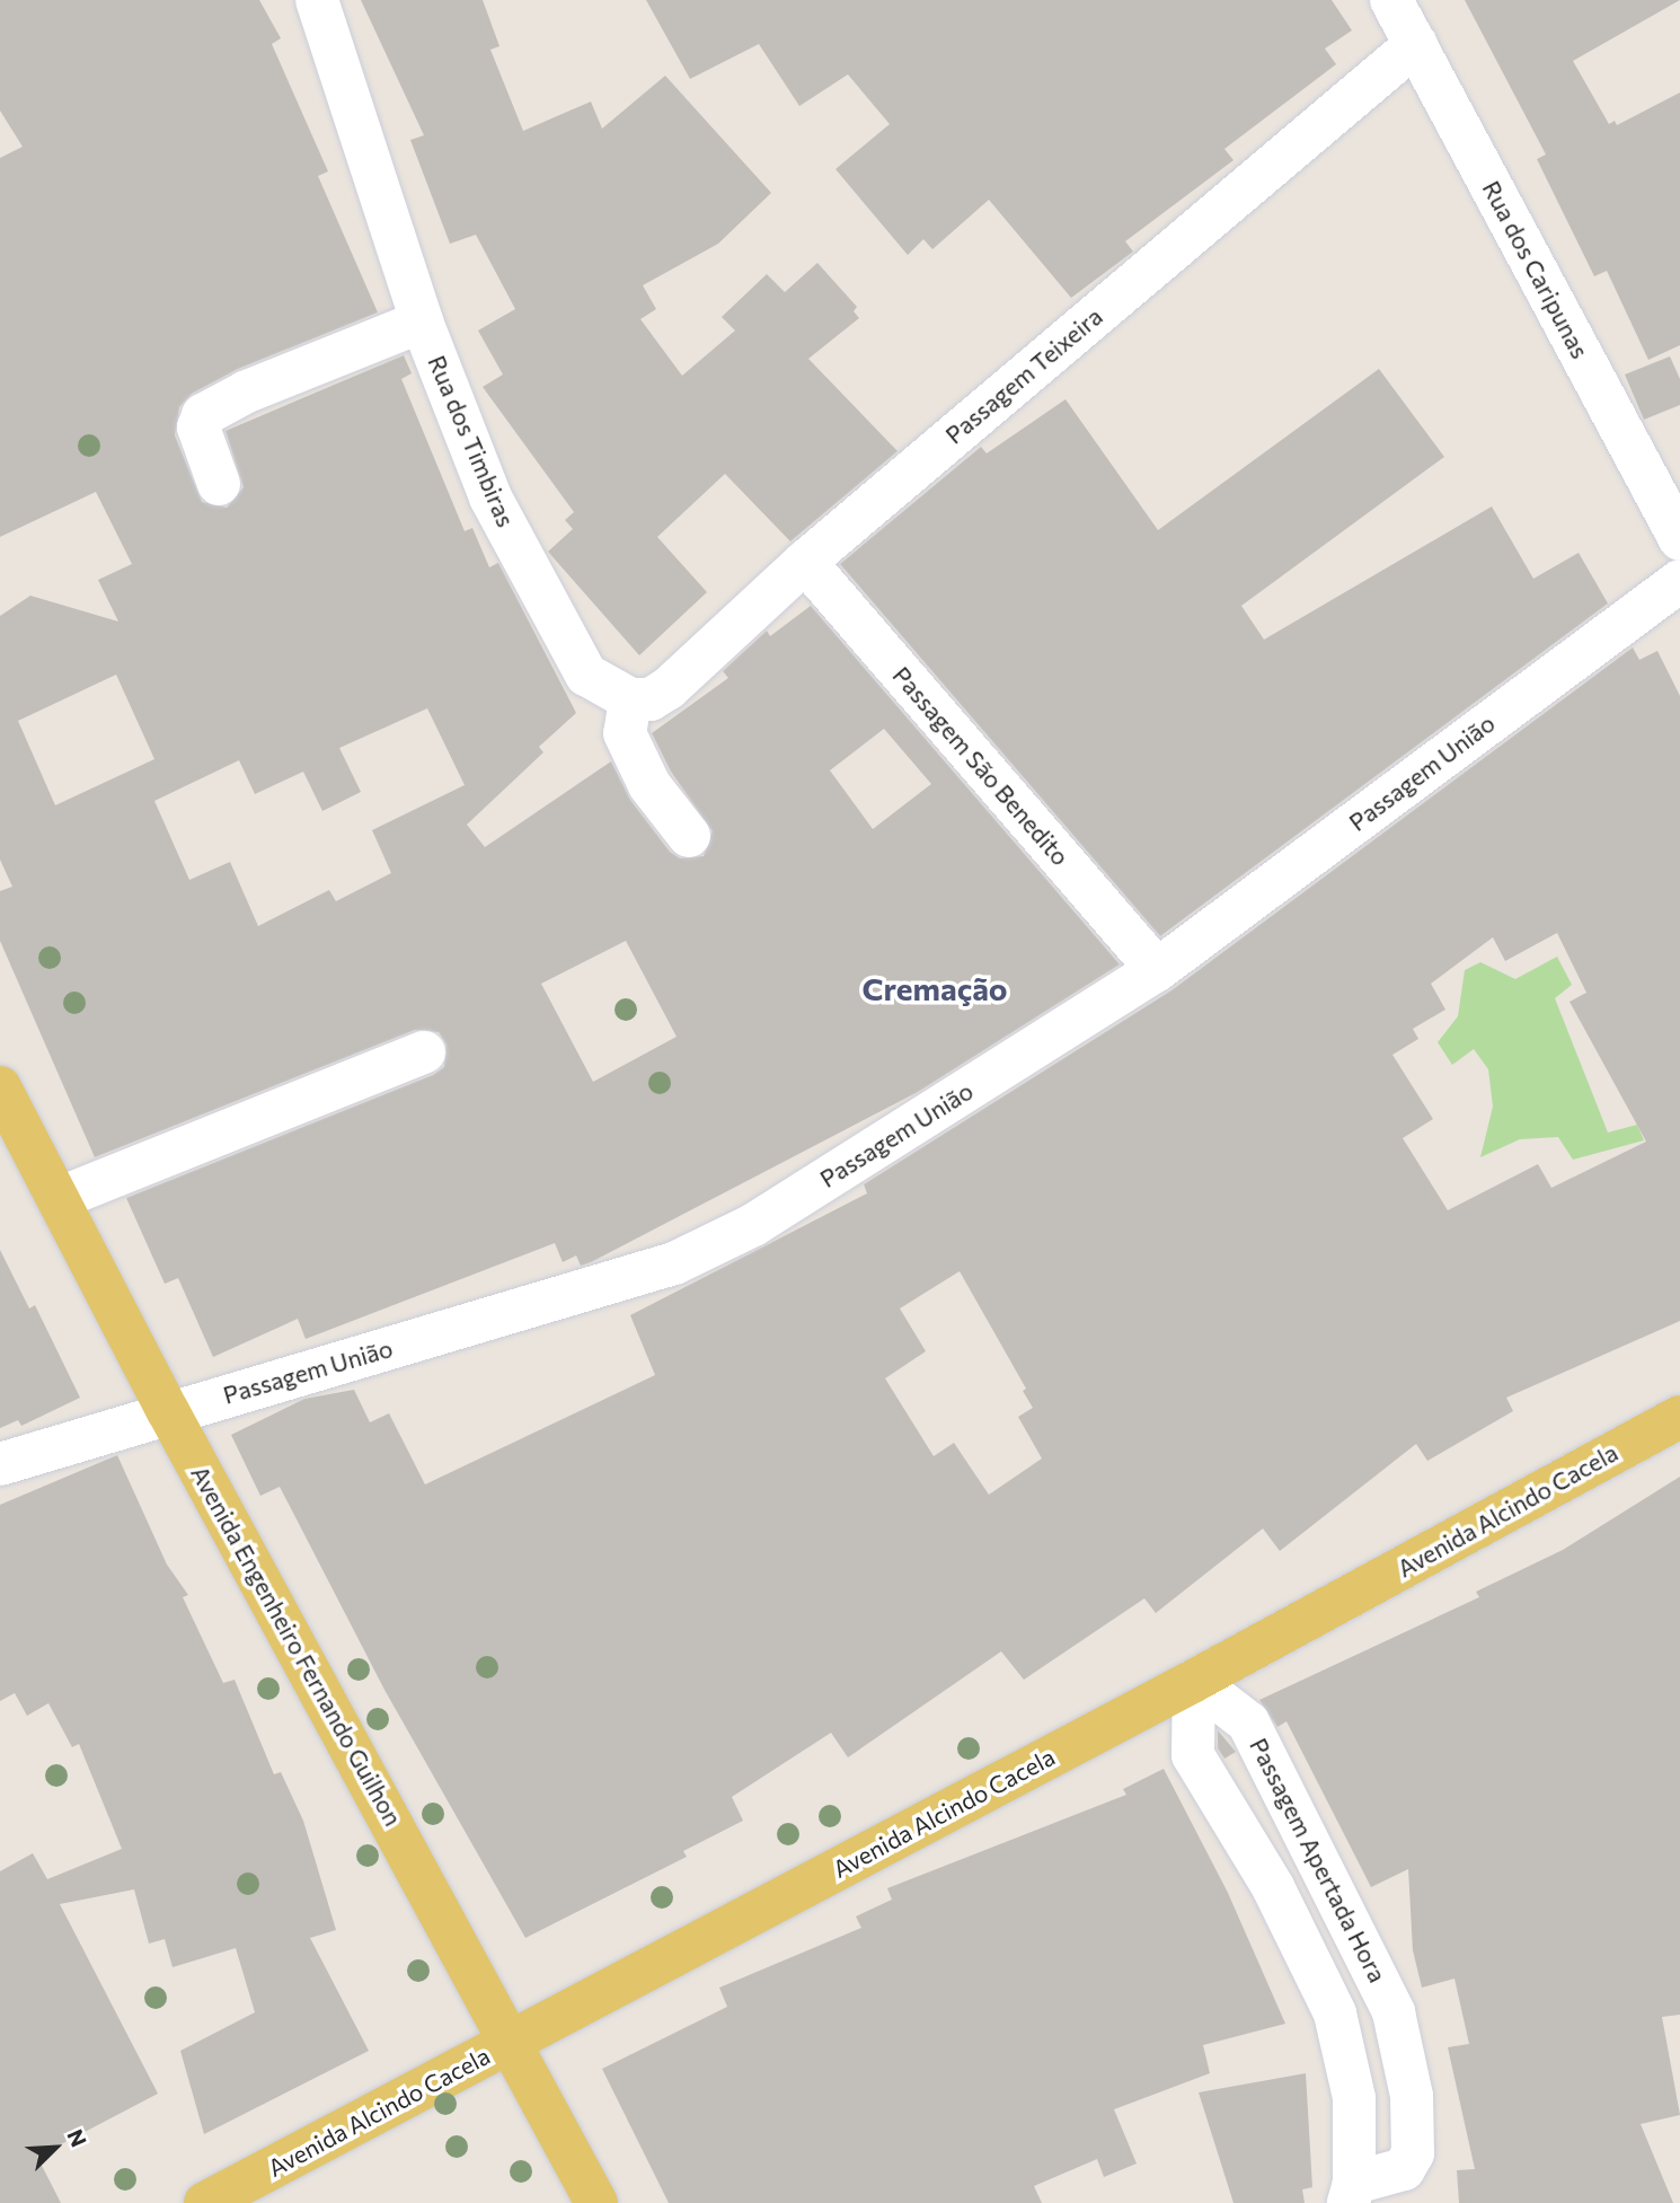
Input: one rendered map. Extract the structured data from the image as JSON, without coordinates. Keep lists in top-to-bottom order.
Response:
{
  "streets": {
    "main road": ["Avenida Alcindo Cacela", "Avenida Engenheiro Fernando Guilhon"],
    "street": [
      "Rua dos Caripunas",
      "Passagem Teixeira",
      "Rua dos Timbiras",
      "Passagem São Benedito",
      "Passagem União",
      "Passagem Apertada Hora"
    ]
  },
  "crossings": [
    ["Rua dos Caripunas", "Passagem Teixeira"],
    ["Passagem Teixeira", "Rua dos Timbiras"],
    ["Passagem Teixeira", "Passagem São Benedito"],
    ["Passagem São Benedito", "Passagem União"],
    ["Passagem União", "Avenida Engenheiro Fernando Guilhon"],
    ["Avenida Alcindo Cacela", "Avenida Engenheiro Fernando Guilhon"],
    ["Avenida Alcindo Cacela", "Passagem Apertada Hora"]
  ],
  "districts": ["Cremação"],
  "north": "top right"
}
